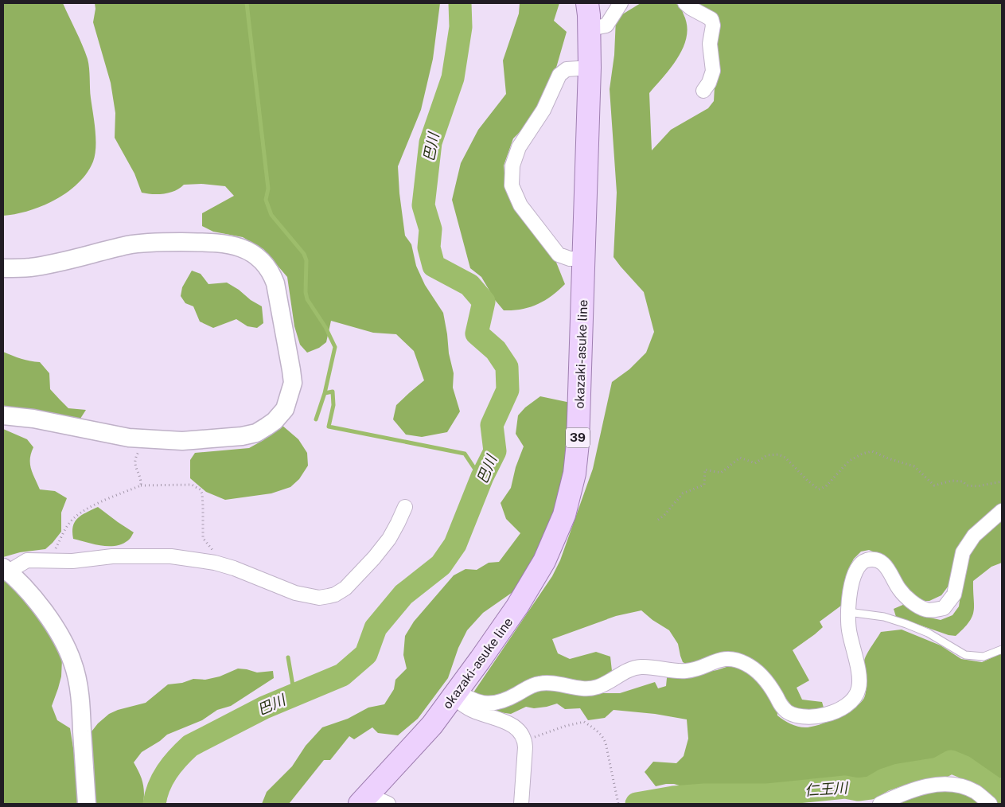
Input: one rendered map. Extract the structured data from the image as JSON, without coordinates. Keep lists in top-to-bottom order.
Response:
{
  "streets": {
    "main road": ["okazaki-asuke line", "39"]
  },
  "water": ["巴川", "仁王川"]
}
